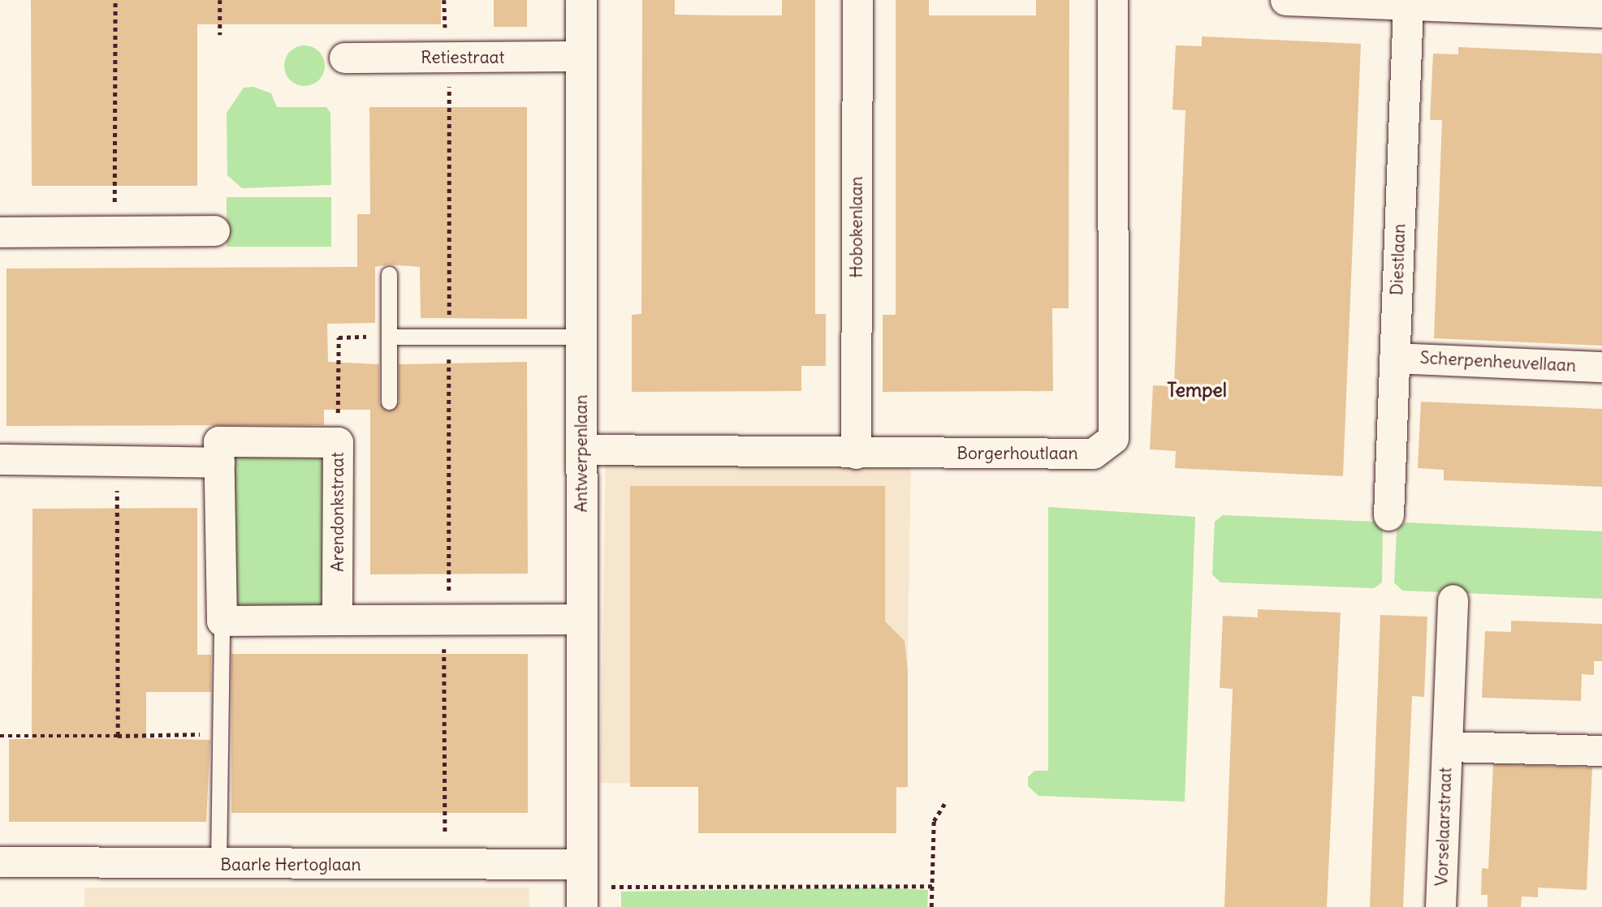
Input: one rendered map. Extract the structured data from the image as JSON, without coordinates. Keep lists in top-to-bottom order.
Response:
{
  "streets": {
    "street": [
      "Retiestraat",
      "Hobokenlaan",
      "Diestlaan",
      "Scherpenheuvellaan",
      "Antwerpenlaan",
      "Borgerhoutlaan",
      "Arendonkstraat",
      "Vorselaarstraat",
      "Baarle Hertoglaan"
    ]
  },
  "crossings": [
    ["Retiestraat", "Antwerpenlaan"],
    ["Hobokenlaan", "Borgerhoutlaan"],
    ["Diestlaan", "Scherpenheuvellaan"],
    ["Antwerpenlaan", "Borgerhoutlaan"],
    ["Antwerpenlaan", "Baarle Hertoglaan"]
  ],
  "districts": ["Tempel"]
}
